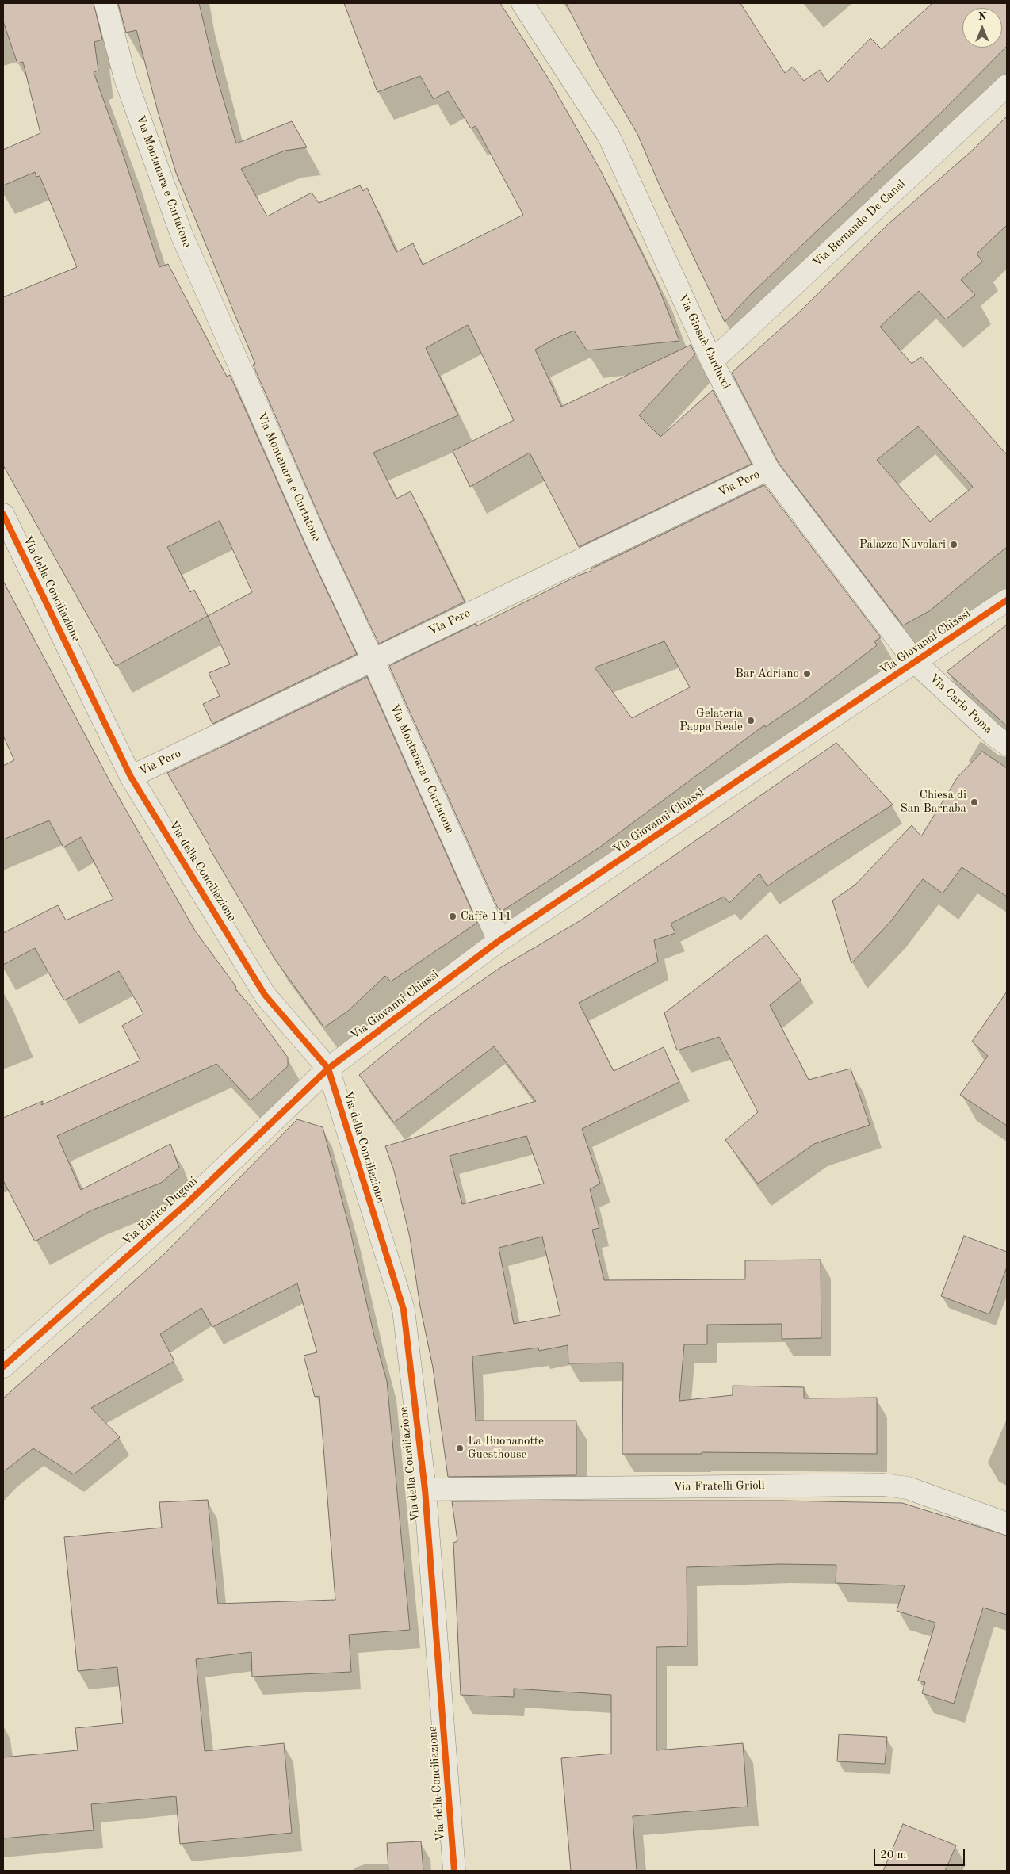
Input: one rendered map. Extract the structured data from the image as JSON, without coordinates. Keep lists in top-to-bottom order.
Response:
{
  "streets": {
    "street": [
      "Via Montanara e Curtatone",
      "Via Bernando De Canal",
      "Via Giosuè Carducci",
      "Via Pero",
      "Via della Conciliazione",
      "Via Giovanni Chiassi",
      "Via Carlo Poma",
      "Via Enrico Dugoni",
      "Via Fratelli Grioli"
    ]
  },
  "crossings": [
    ["Via Montanara e Curtatone", "Via Pero"],
    ["Via Montanara e Curtatone", "Via Giovanni Chiassi"],
    ["Via Bernando De Canal", "Via Giosuè Carducci"],
    ["Via Giosuè Carducci", "Via Pero"],
    ["Via Giosuè Carducci", "Via Giovanni Chiassi"],
    ["Via Giosuè Carducci", "Via Carlo Poma"],
    ["Via Pero", "Via della Conciliazione"],
    ["Via della Conciliazione", "Via Giovanni Chiassi"],
    ["Via della Conciliazione", "Via Enrico Dugoni"],
    ["Via della Conciliazione", "Via Fratelli Grioli"],
    ["Via Giovanni Chiassi", "Via Carlo Poma"],
    ["Via Giovanni Chiassi", "Via Enrico Dugoni"]
  ],
  "places": [
    "Palazzo Nuvolari",
    "Bar Adriano",
    "Gelateria Pappa Reale",
    "Chiesa di San Barnaba",
    "Caffè 111",
    "La Buonanotte Guesthouse"
  ],
  "scale_bar": "20 m",
  "north": "top"
}
